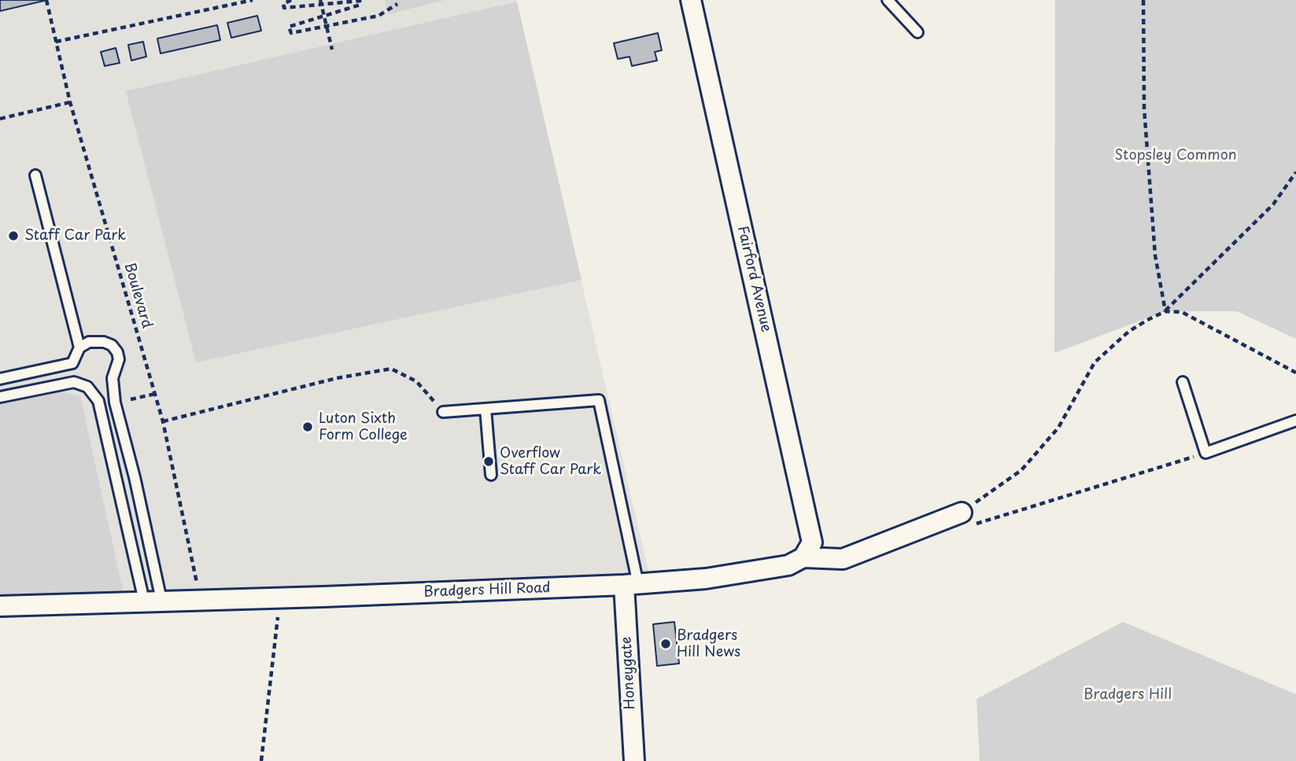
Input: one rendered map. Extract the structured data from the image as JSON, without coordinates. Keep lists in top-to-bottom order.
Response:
{
  "streets": {
    "street": ["Fairford Avenue", "Bradgers Hill Road", "Honeygate"],
    "path": ["Boulevard"]
  },
  "crossings": [
    ["Fairford Avenue", "Bradgers Hill Road"],
    ["Boulevard", "Bradgers Hill Road"],
    ["Bradgers Hill Road", "Honeygate"]
  ],
  "parks": ["Stopsley Common", "Bradgers Hill"],
  "places": [
    "Staff Car Park",
    "Luton Sixth Form College",
    "Overflow Staff Car Park",
    "Bradgers Hill News"
  ]
}
